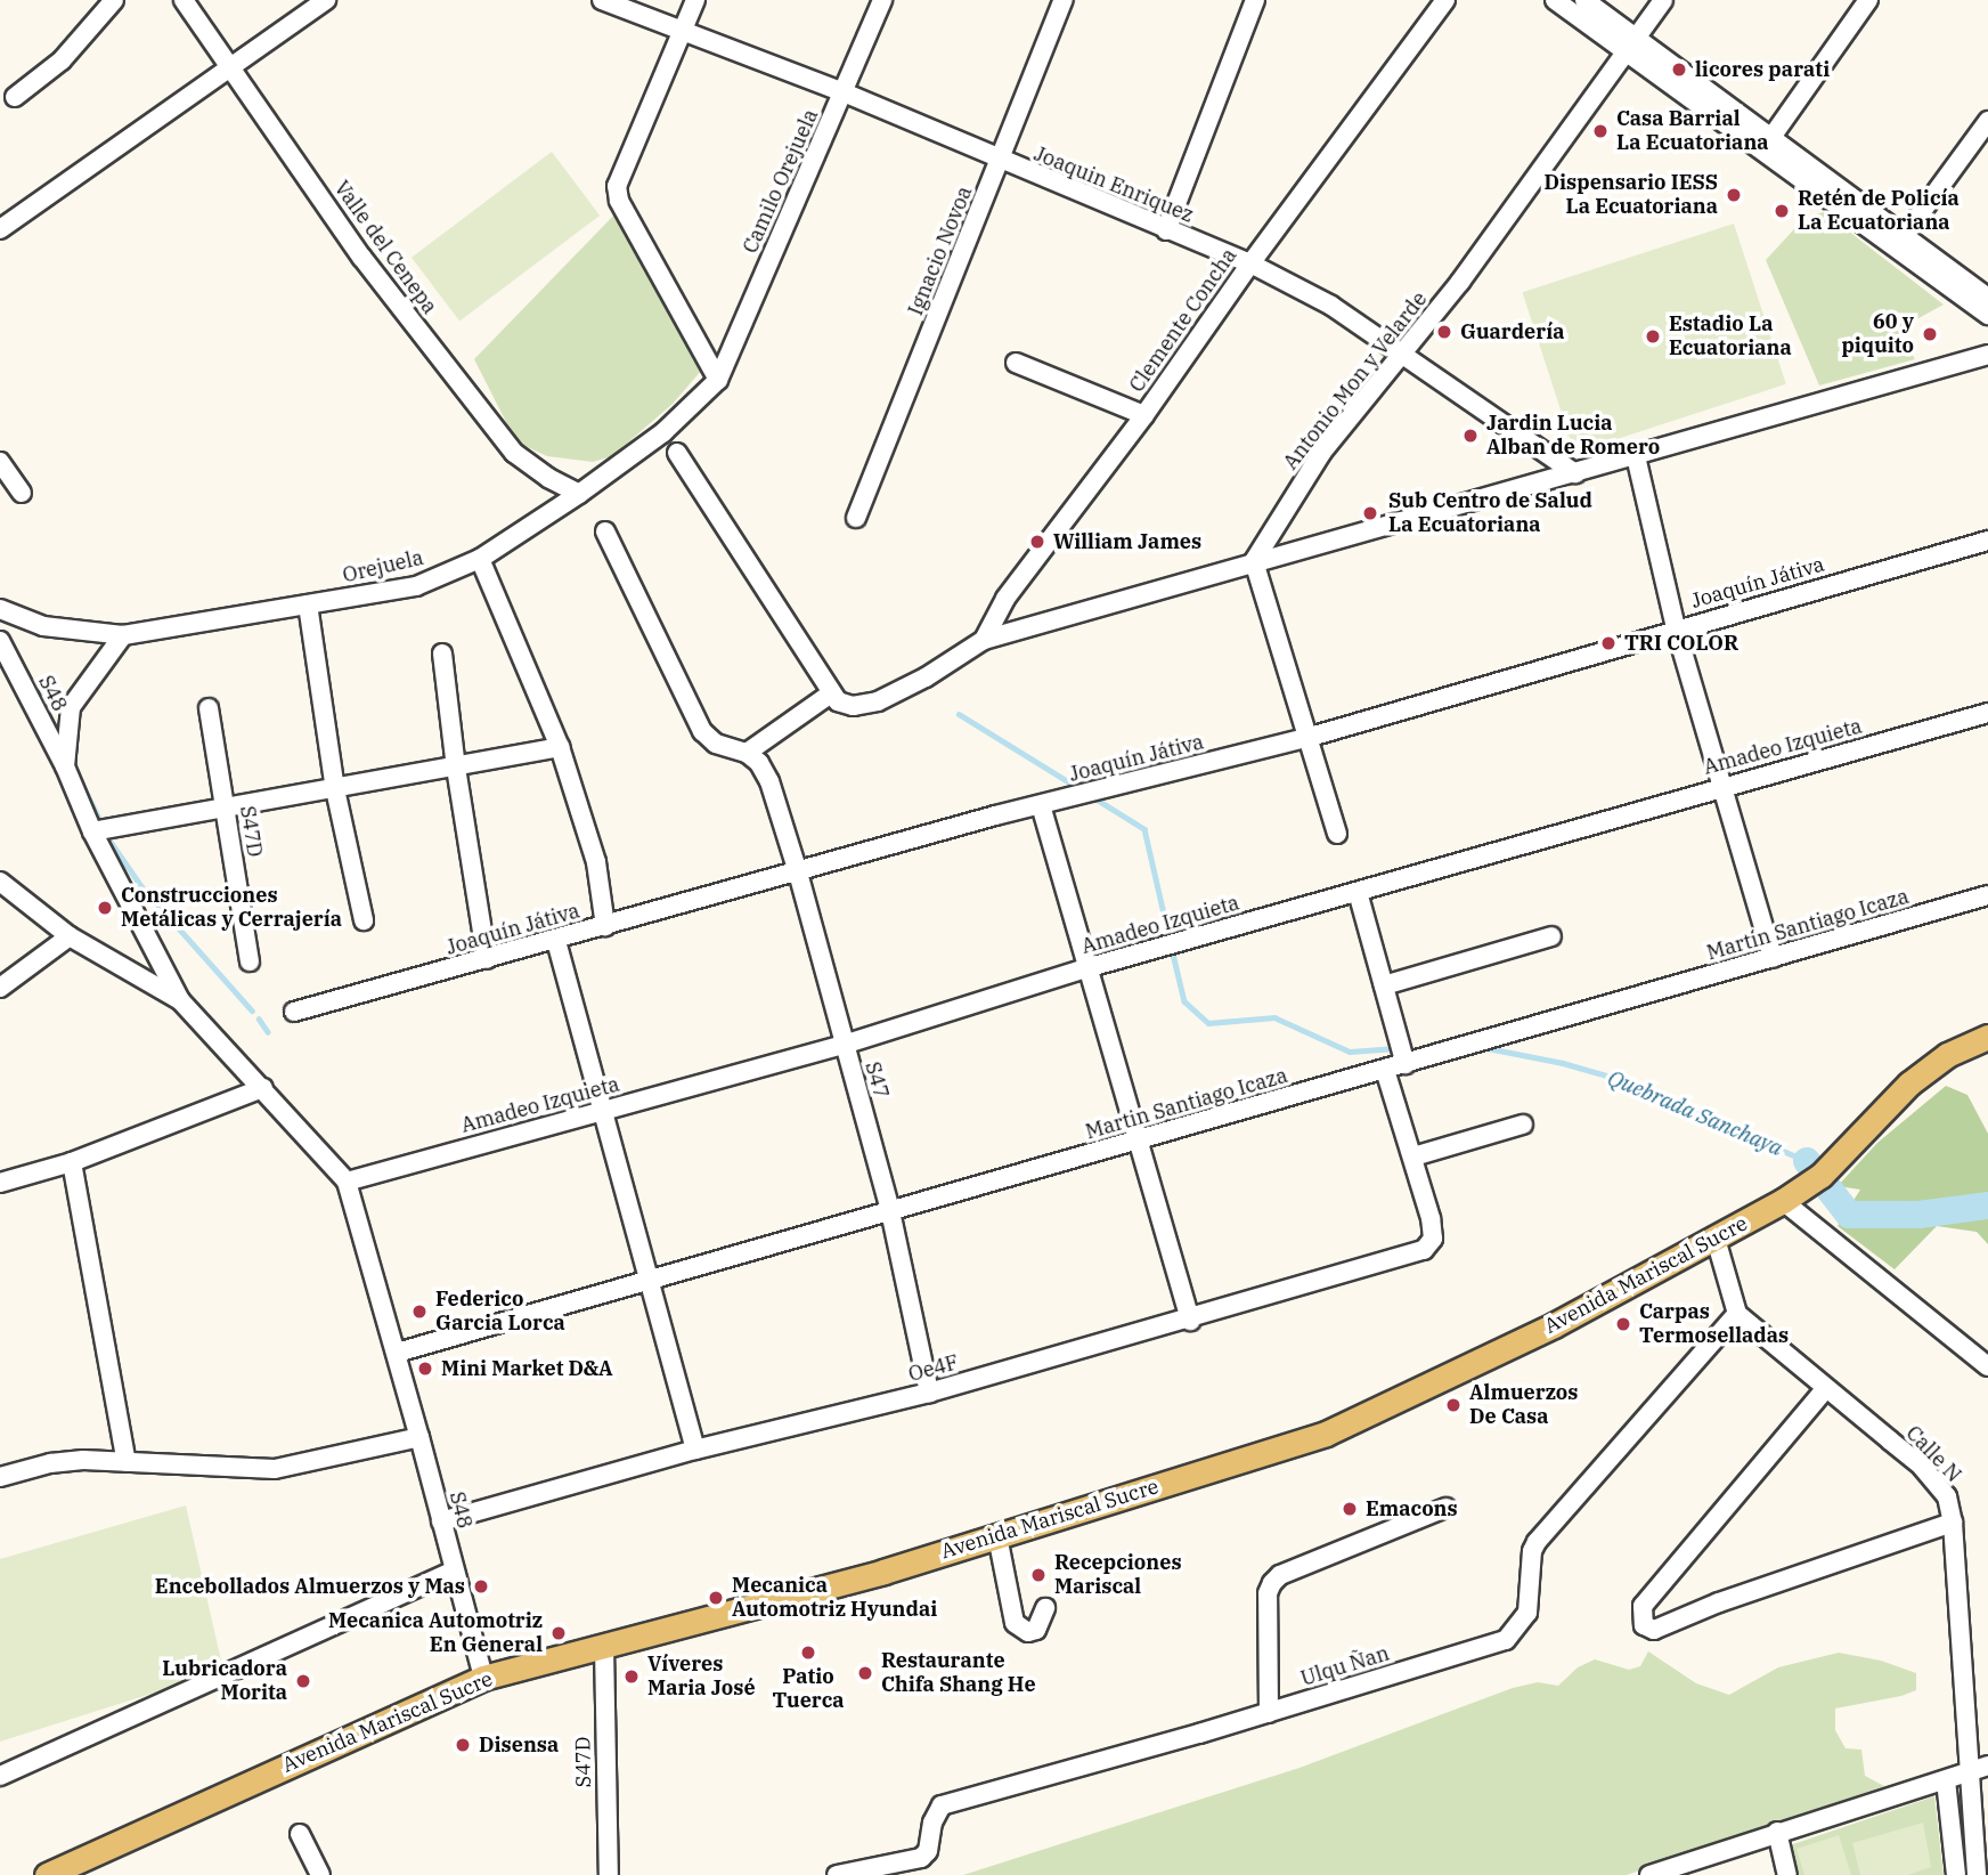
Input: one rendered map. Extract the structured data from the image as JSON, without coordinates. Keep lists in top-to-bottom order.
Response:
{
  "streets": {
    "main road": ["Avenida Mariscal Sucre"],
    "street": [
      "Camilo Orejuela",
      "Joaquin Enriquez",
      "Valle del Cenepa",
      "Ignacio Novoa",
      "Clemente Concha",
      "Antonio Mon y Velarde",
      "Orejuela",
      "Joaquín Játiva",
      "S48",
      "Amadeo Izquieta",
      "S47D",
      "Martin Santiago Icaza",
      "S47",
      "Oe4F",
      "Calle N",
      "Ulqu Ñan"
    ]
  },
  "crossings": [
    ["Camilo Orejuela", "Joaquin Enriquez"],
    ["Camilo Orejuela", "Orejuela"],
    ["Joaquin Enriquez", "Ignacio Novoa"],
    ["Joaquin Enriquez", "Clemente Concha"],
    ["Joaquin Enriquez", "Antonio Mon y Velarde"],
    ["Valle del Cenepa", "Orejuela"],
    ["Joaquín Játiva", "S47"],
    ["S48", "Amadeo Izquieta"],
    ["S48", "Martin Santiago Icaza"],
    ["S48", "Avenida Mariscal Sucre"],
    ["S48", "Oe4F"],
    ["Amadeo Izquieta", "S47"],
    ["S47D", "Avenida Mariscal Sucre"],
    ["Martin Santiago Icaza", "S47"],
    ["S47", "Oe4F"],
    ["Calle N", "Ulqu Ñan"]
  ],
  "water": ["Quebrada Sanchaya"],
  "places": [
    "licores parati",
    "Casa Barrial La Ecuatoriana",
    "Dispensario IESS La Ecuatoriana",
    "Retén de Policía La Ecuatoriana",
    "Guardería",
    "60 y piquito",
    "Estadio La Ecuatoriana",
    "Jardin Lucia Alban de Romero",
    "Sub Centro de Salud La Ecuatoriana",
    "William James",
    "TRI COLOR",
    "Construcciones Metálicas y Cerrajería",
    "Federico Garcia Lorca",
    "Carpas Termoselladas",
    "Mini Market D&A",
    "Almuerzos De Casa",
    "Emacons",
    "Recepciones Mariscal",
    "Encebollados Almuerzos y Mas",
    "Mecanica Automotriz Hyundai",
    "Mecanica Automotriz En General",
    "Patio Tuerca",
    "Restaurante Chifa Shang He",
    "Víveres Maria José",
    "Lubricadora Morita",
    "Disensa"
  ]
}
